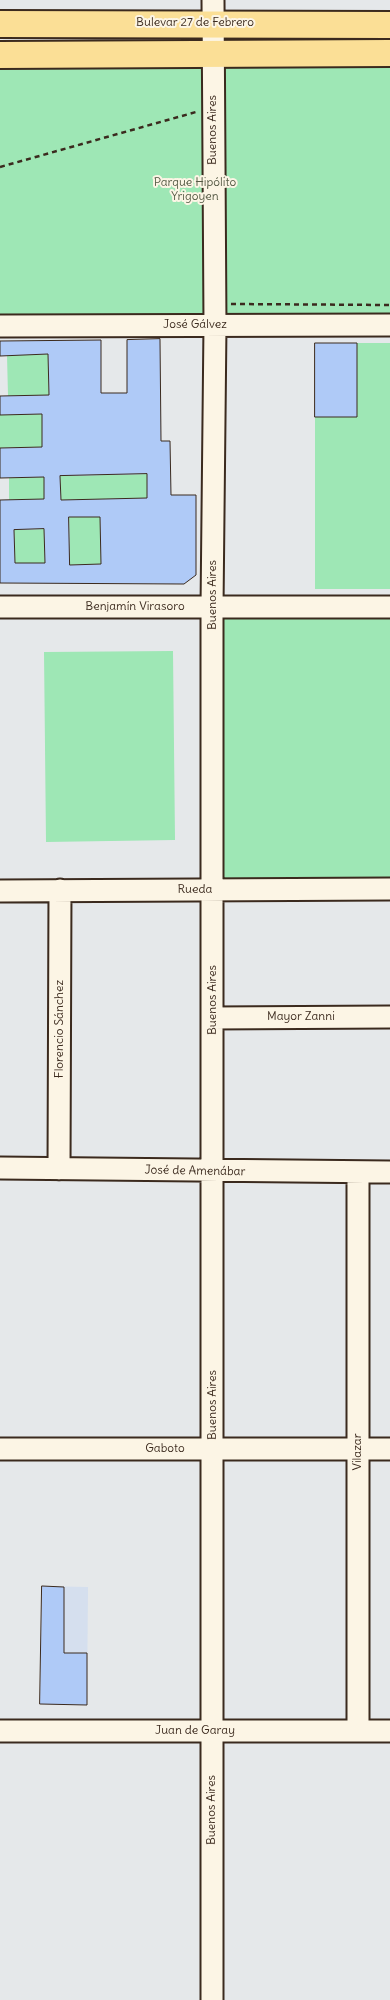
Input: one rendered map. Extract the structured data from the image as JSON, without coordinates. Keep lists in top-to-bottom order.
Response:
{
  "streets": {
    "main road": ["Bulevar 27 de Febrero"],
    "street": [
      "Buenos Aires",
      "José Gálvez",
      "Benjamín Virasoro",
      "Rueda",
      "Mayor Zanni",
      "Florencio Sánchez",
      "José de Amenábar",
      "Gaboto",
      "Vilazar",
      "Juan de Garay"
    ]
  },
  "crossings": [
    ["Bulevar 27 de Febrero", "Buenos Aires"],
    ["Buenos Aires", "José Gálvez"],
    ["Buenos Aires", "Benjamín Virasoro"],
    ["Buenos Aires", "Rueda"],
    ["Buenos Aires", "Mayor Zanni"],
    ["Buenos Aires", "José de Amenábar"],
    ["Buenos Aires", "Gaboto"],
    ["Buenos Aires", "Juan de Garay"],
    ["Rueda", "Florencio Sánchez"],
    ["Florencio Sánchez", "José de Amenábar"],
    ["José de Amenábar", "Vilazar"],
    ["Gaboto", "Vilazar"],
    ["Vilazar", "Juan de Garay"]
  ],
  "parks": ["Parque Hipólito Yrigoyen"]
}
